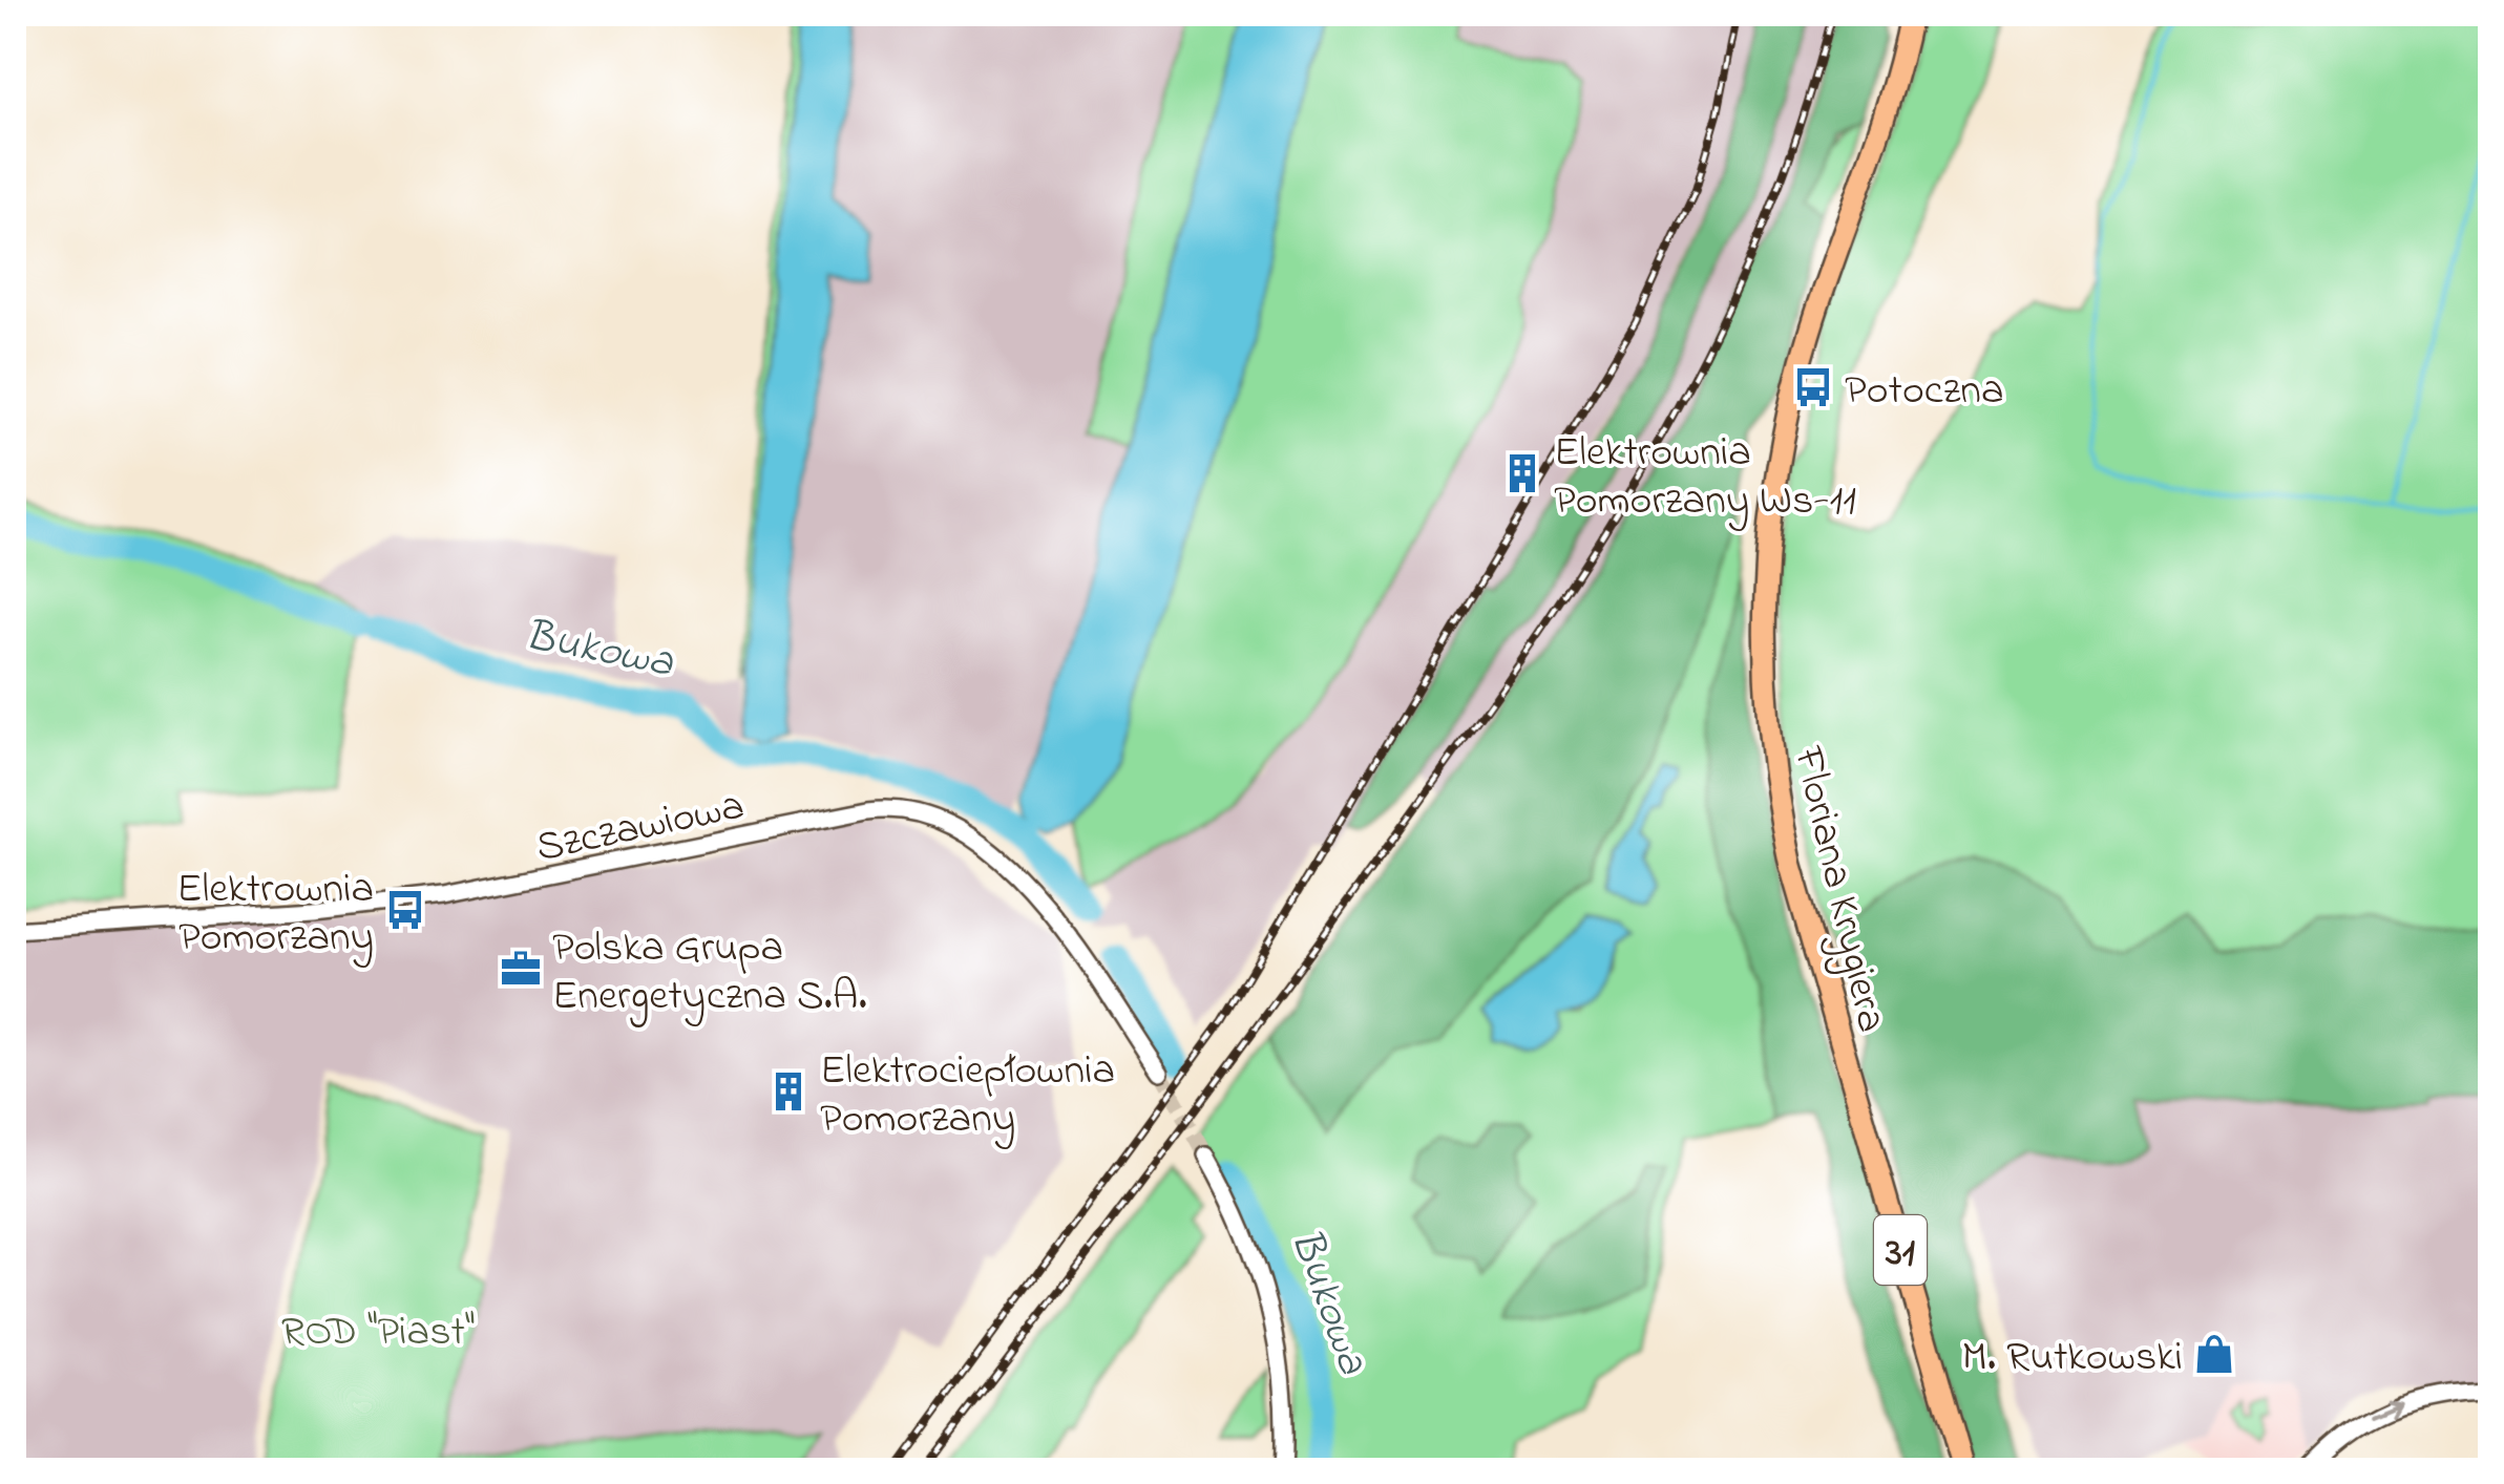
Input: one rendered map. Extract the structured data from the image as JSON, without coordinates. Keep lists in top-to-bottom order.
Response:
{
  "streets": {
    "main road": ["Floriana Krygiera", "31"],
    "street": ["Szczawiowa"]
  },
  "water": ["Bukowa"],
  "parks": ["ROD \"Piast\""],
  "places": {
    "bus stop": ["Potoczna", "Elektrownia Pomorzany"],
    "building": ["Elektrownia Pomorzany Ws-11", "Elektrociepłownia Pomorzany"],
    "office": ["Polska Grupa Energetyczna S.A."],
    "shop": ["M. Rutkowski"]
  }
}
